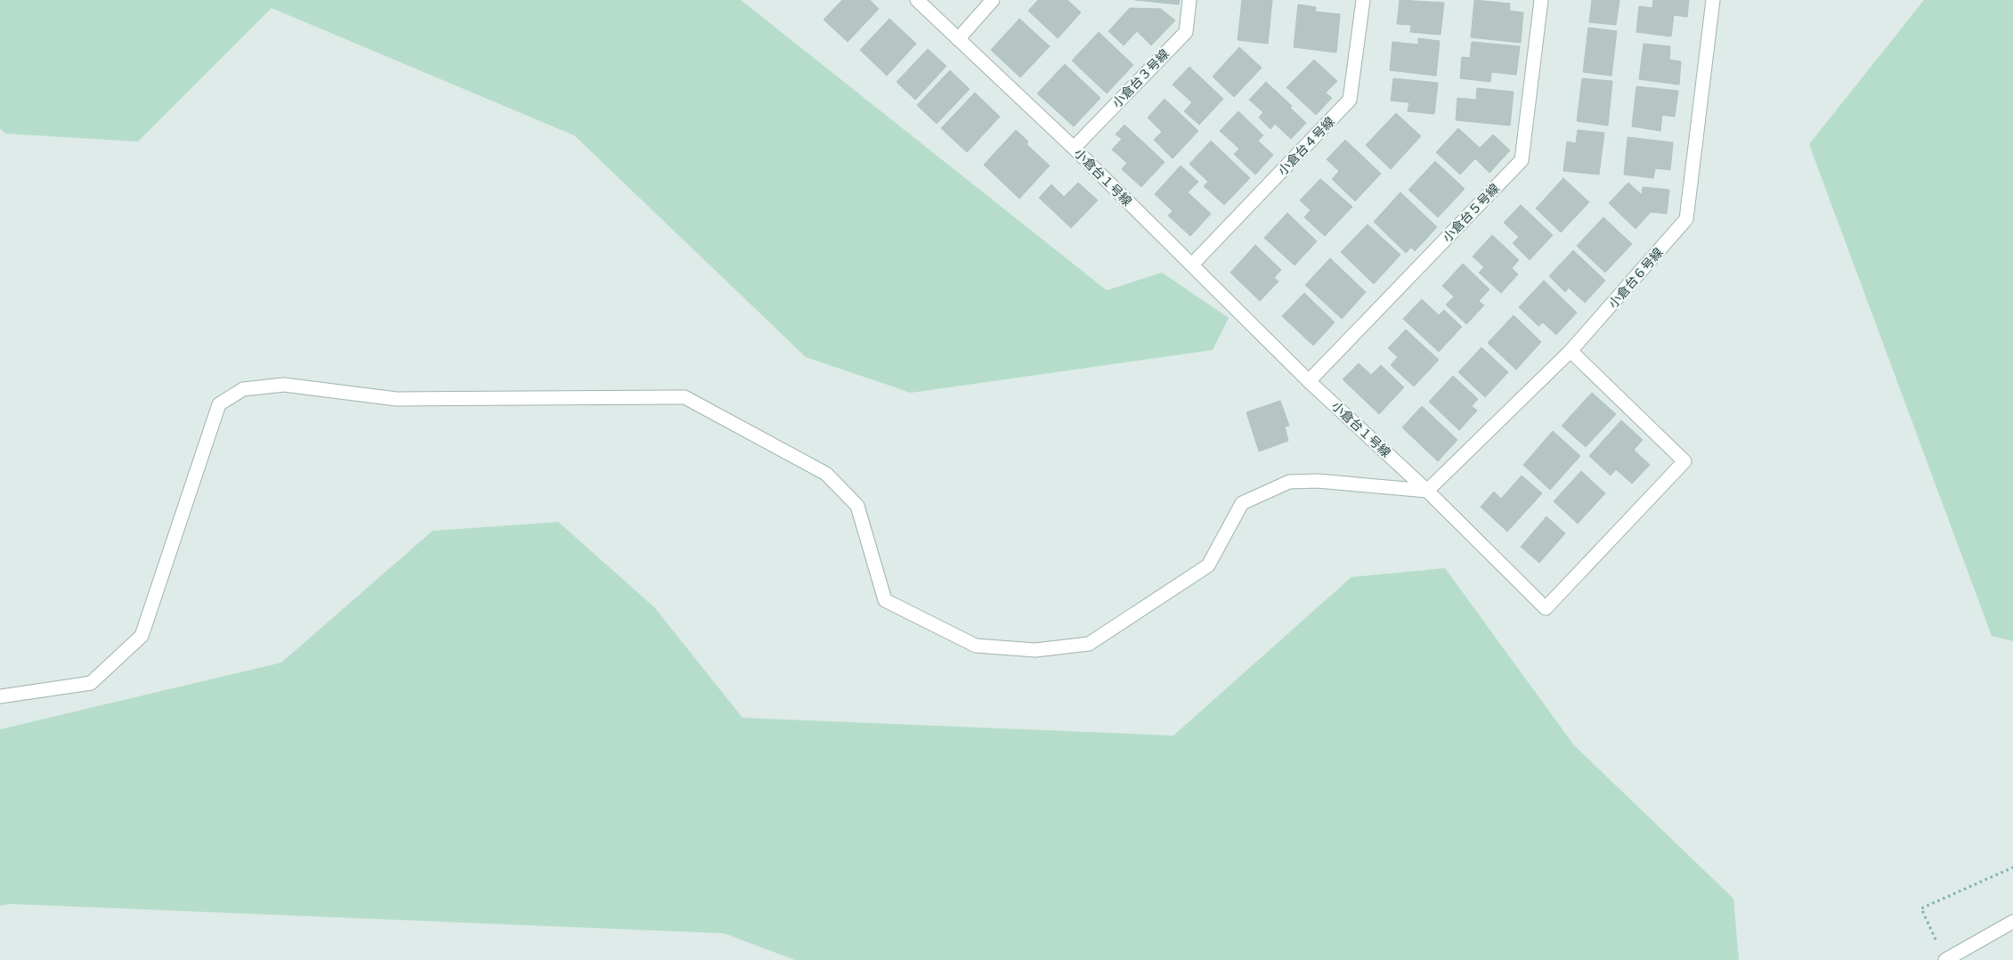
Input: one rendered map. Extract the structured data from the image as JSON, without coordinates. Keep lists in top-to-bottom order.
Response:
{
  "streets": {
    "street": [
      "小倉台３号線",
      "小倉台４号線",
      "小倉台１号線",
      "小倉台５号線",
      "小倉台６号線"
    ]
  },
  "crossings": [
    ["小倉台３号線", "小倉台１号線"],
    ["小倉台４号線", "小倉台１号線"],
    ["小倉台１号線", "小倉台５号線"],
    ["小倉台１号線", "小倉台６号線"]
  ]
}
